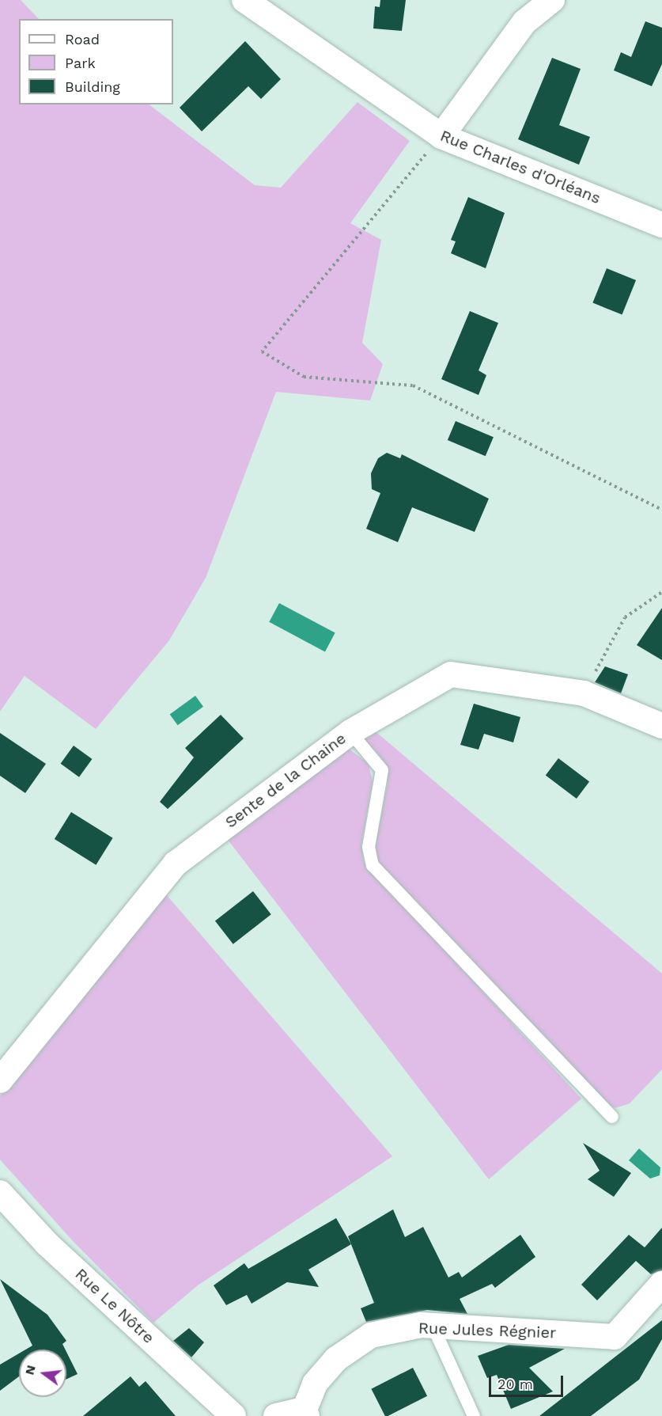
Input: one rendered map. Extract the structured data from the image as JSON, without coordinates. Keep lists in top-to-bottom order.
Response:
{
  "streets": {
    "street": [
      "Rue Charles d'Orléans",
      "Sente de la Chaine",
      "Rue Le Nôtre",
      "Rue Jules Régnier"
    ]
  },
  "legend": ["Road", "Park", "Building"],
  "scale_bar": "20 m",
  "north": "left"
}
